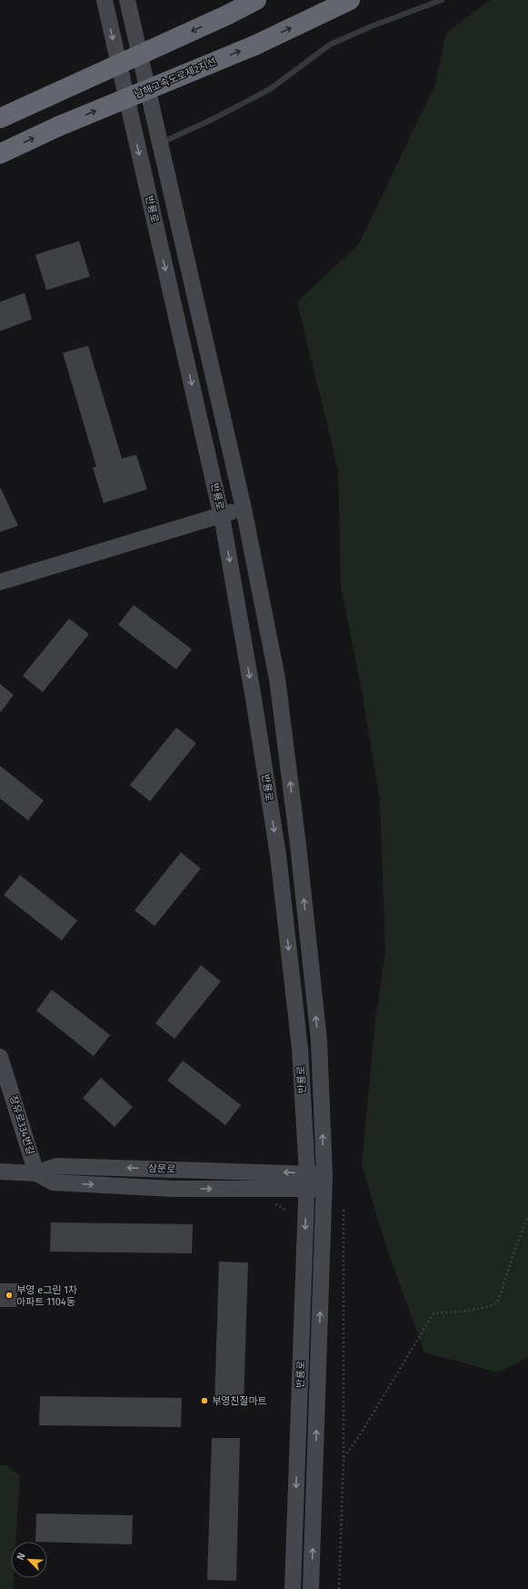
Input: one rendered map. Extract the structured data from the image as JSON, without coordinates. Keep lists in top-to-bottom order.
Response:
{
  "streets": {
    "highway": ["남해고속도로제2지선"],
    "street": ["반룡로", "장유로334번길", "삼문로"]
  },
  "crossings": [
    ["반룡로", "삼문로"],
    ["장유로334번길", "삼문로"]
  ],
  "places": ["부영 e그린 1차 아파트 1104동", "부영친절마트"],
  "north": "top left"
}
